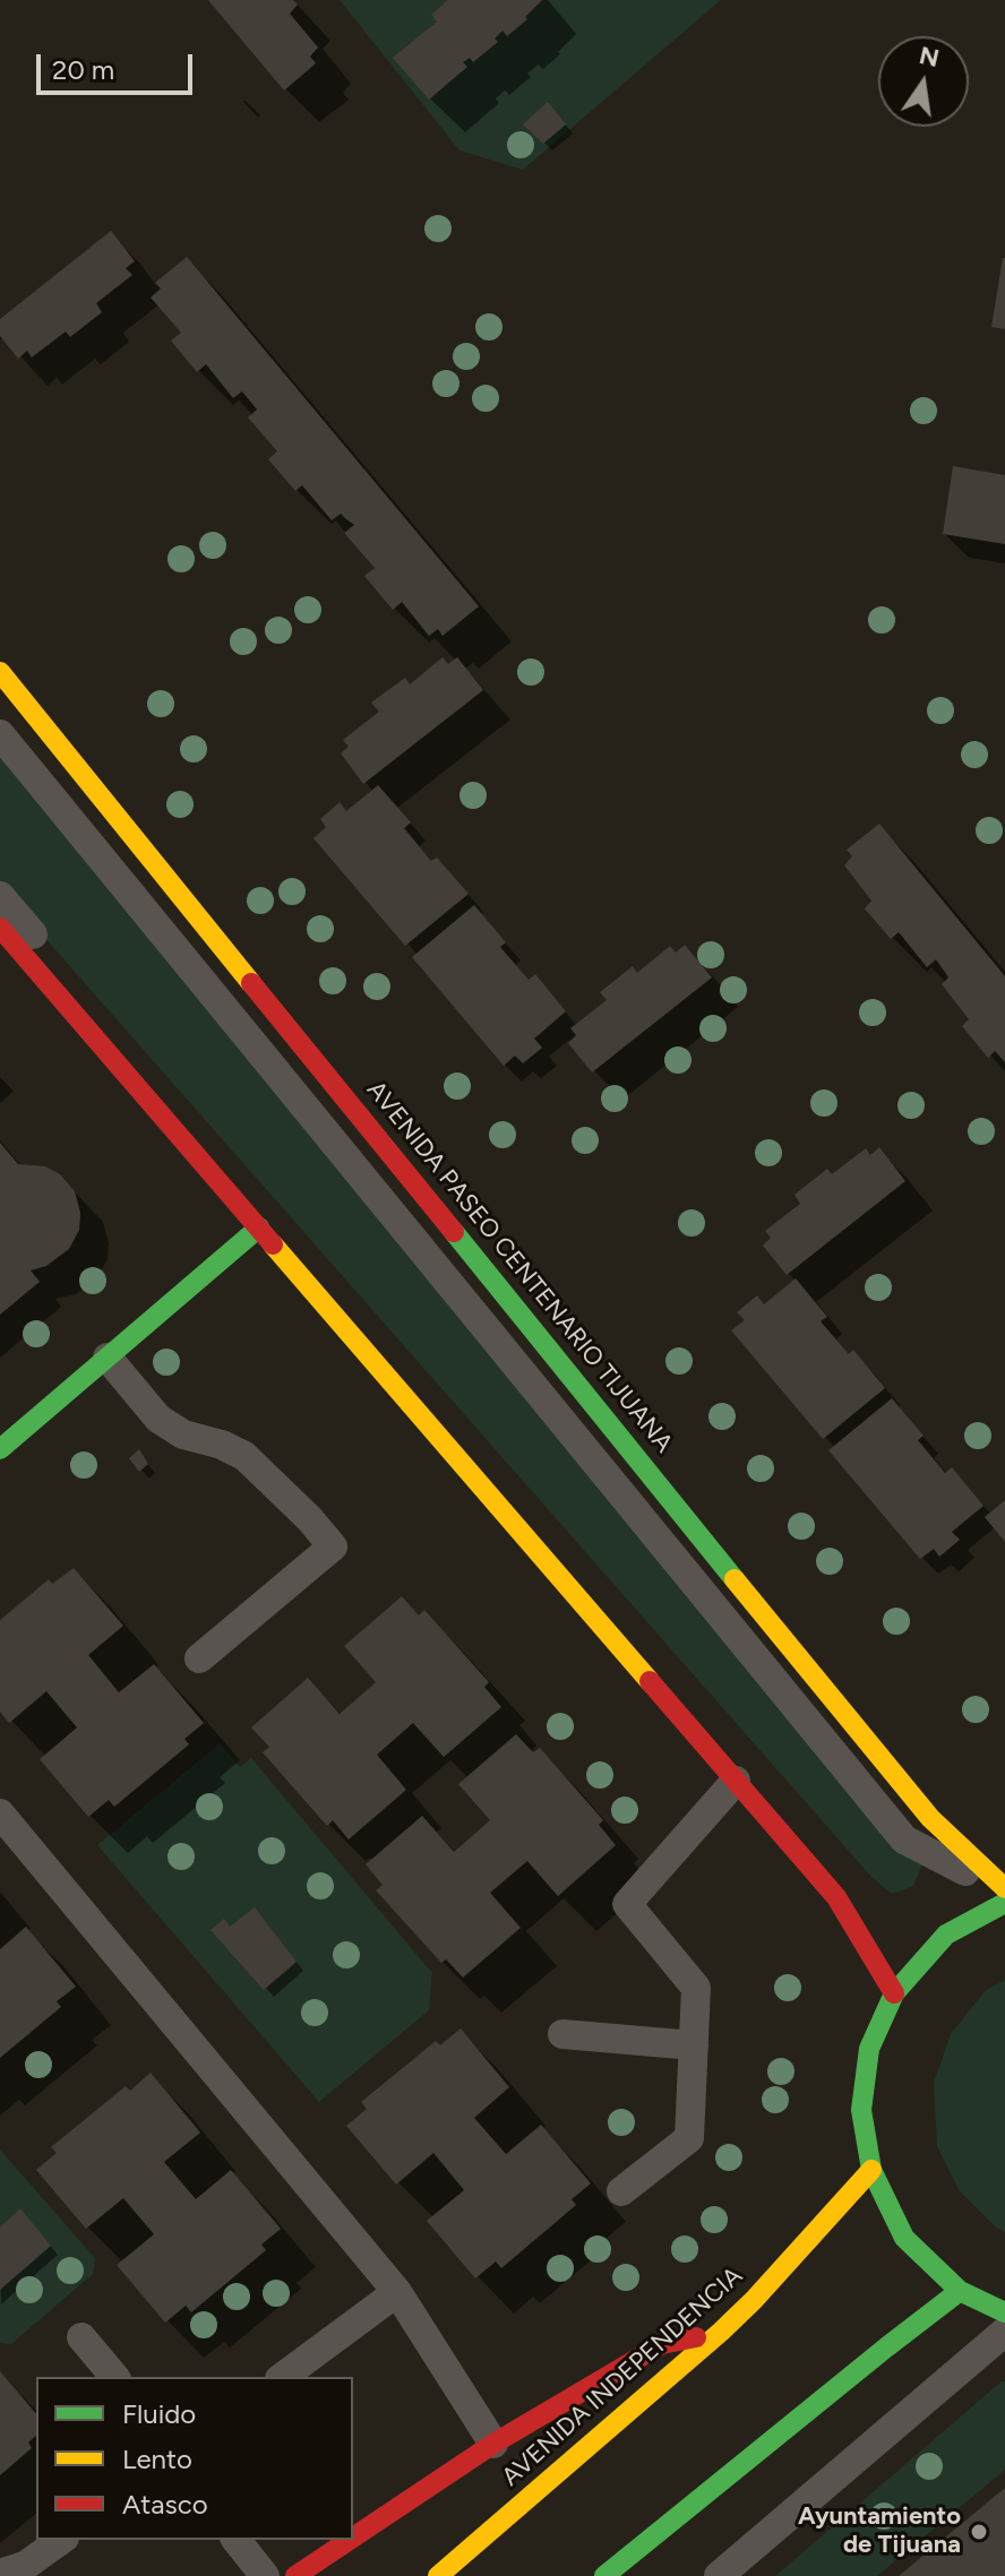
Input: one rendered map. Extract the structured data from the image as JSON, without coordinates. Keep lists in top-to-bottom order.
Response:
{
  "streets": {
    "main road": ["AVENIDA PASEO CENTENARIO TIJUANA", "AVENIDA INDEPENDENCIA"]
  },
  "places": ["Ayuntamiento de Tijuana"],
  "legend": ["Fluido", "Lento", "Atasco"],
  "scale_bar": "20 m",
  "north": "top"
}
